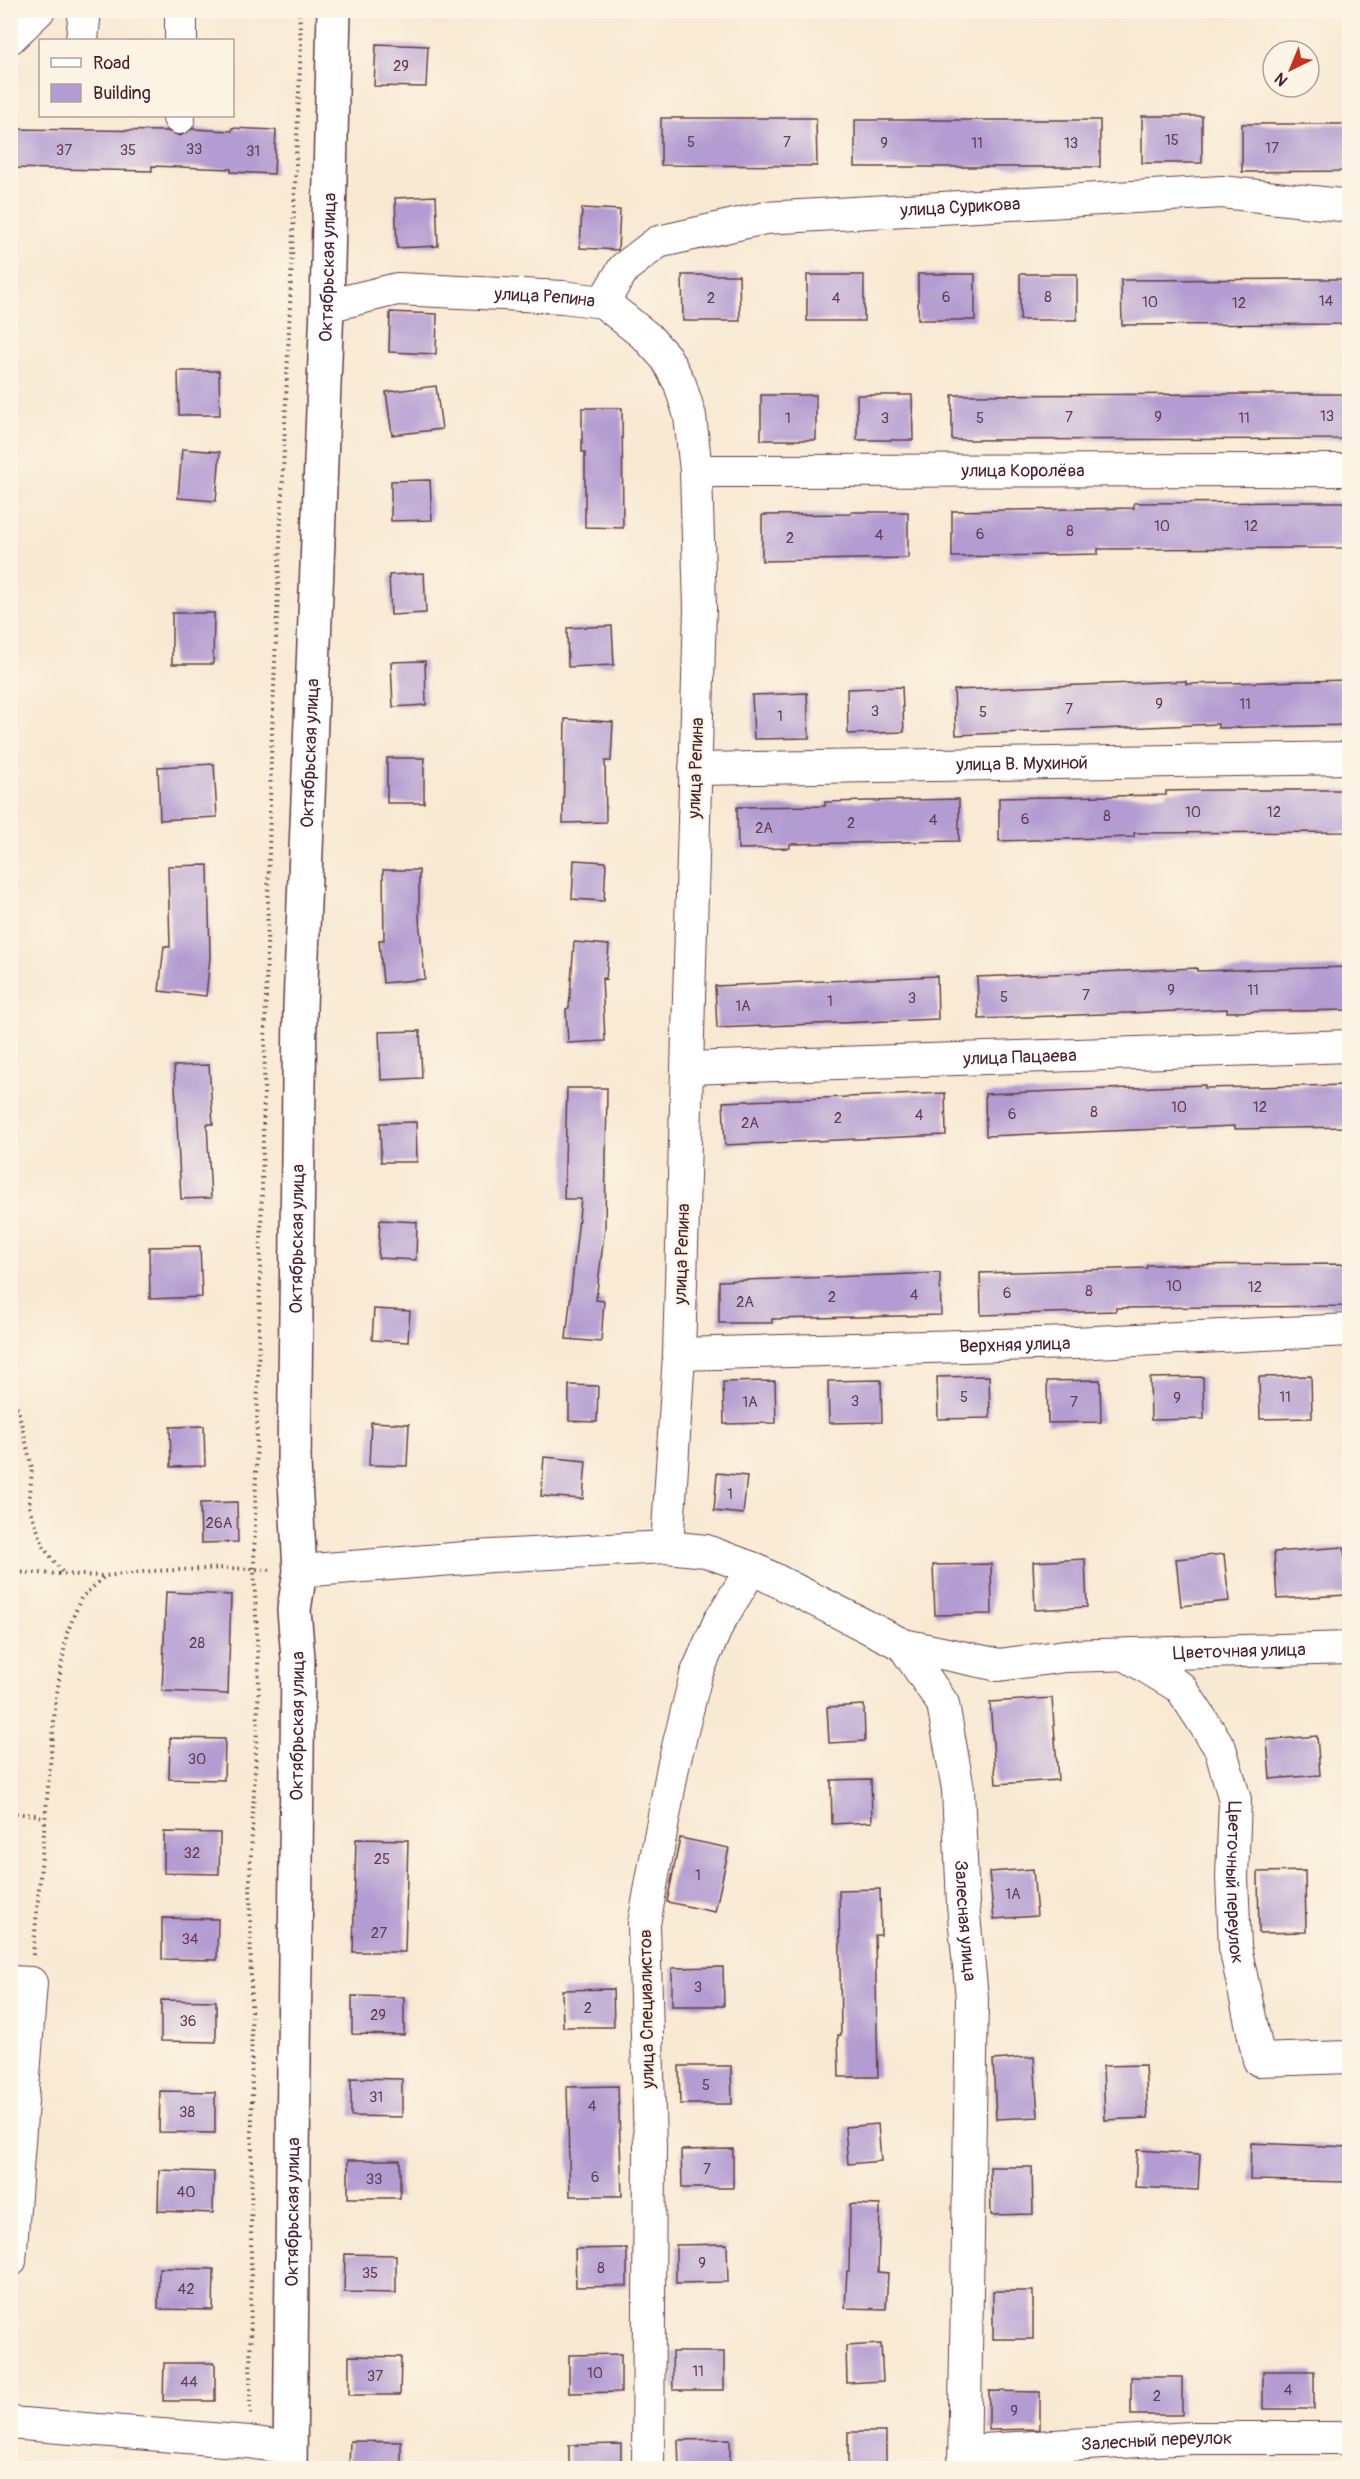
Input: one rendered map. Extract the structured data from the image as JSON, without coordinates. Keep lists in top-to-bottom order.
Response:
{
  "streets": {
    "main road": ["Октябрьская улица"],
    "street": [
      "улица Сурикова",
      "улица Репина",
      "улица Королёва",
      "улица В. Мухиной",
      "улица Пацаева",
      "Верхняя улица",
      "Цветочная улица",
      "Цветочный переулок",
      "Залесная улица",
      "улица Специалистов",
      "Залесный переулок"
    ]
  },
  "crossings": [
    ["улица Сурикова", "улица Репина"],
    ["Октябрьская улица", "улица Репина"],
    ["Октябрьская улица", "Залесная улица"],
    ["улица Репина", "улица Королёва"],
    ["улица Репина", "улица В. Мухиной"],
    ["улица Репина", "улица Пацаева"],
    ["улица Репина", "Верхняя улица"],
    ["улица Репина", "Залесная улица"],
    ["Цветочная улица", "Цветочный переулок"],
    ["Цветочная улица", "Залесная улица"],
    ["Залесная улица", "улица Специалистов"],
    ["Залесная улица", "Залесный переулок"]
  ],
  "house_numbers": [
    "29",
    "15",
    "5",
    "7",
    "9",
    "11",
    "13",
    "17",
    "33",
    "37",
    "35",
    "31",
    "6",
    "8",
    "2",
    "4",
    "14",
    "10",
    "12",
    "13",
    "7",
    "9",
    "1",
    "3",
    "5",
    "11",
    "10",
    "12",
    "8",
    "6",
    "4",
    "2",
    "9",
    "11",
    "7",
    "3",
    "5",
    "1",
    "10",
    "12",
    "8",
    "6",
    "4",
    "2",
    "2А",
    "9",
    "11",
    "7",
    "5",
    "3",
    "1",
    "1А",
    "10",
    "12",
    "8",
    "6",
    "4",
    "2",
    "2А",
    "10",
    "12",
    "8",
    "6",
    "4",
    "2",
    "2А",
    "5",
    "11",
    "9",
    "3",
    "1А",
    "7",
    "1",
    "26А",
    "28",
    "30",
    "32",
    "25",
    "1",
    "1А",
    "27",
    "34",
    "3",
    "2",
    "29",
    "36",
    "5",
    "31",
    "4",
    "38",
    "7",
    "6",
    "33",
    "40",
    "9",
    "8",
    "35",
    "42",
    "11",
    "10",
    "37",
    "44",
    "4",
    "2",
    "9"
  ],
  "legend": ["Road", "Building"],
  "north": "bottom left"
}
